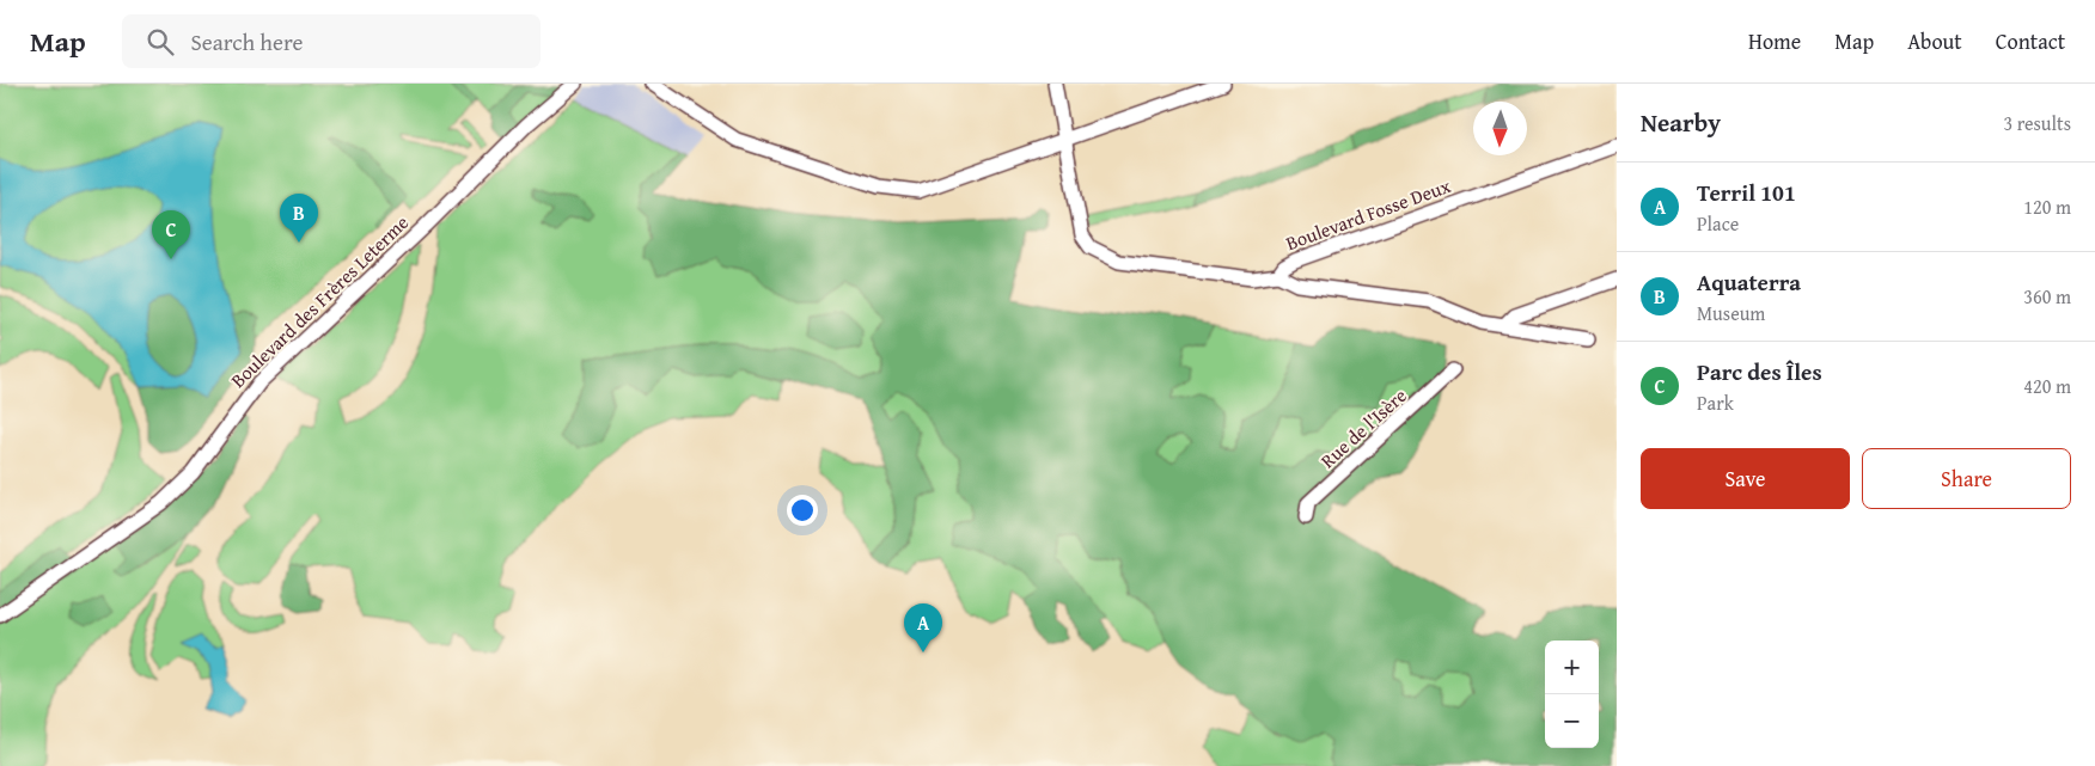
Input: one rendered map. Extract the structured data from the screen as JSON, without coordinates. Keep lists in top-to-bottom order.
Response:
{
  "streets": {
    "street": ["Boulevard Fosse Deux", "Boulevard des Frères Leterme", "Rue de l'Isère"]
  },
  "north": "bottom",
  "page": {
    "header": "Map",
    "search": "Search here",
    "nav": [
      "Home",
      "Map",
      "About",
      "Contact"
    ],
    "heading": ["Nearby", "3 results"],
    "list": [
      {
        "mark": "A",
        "name": "Terril 101",
        "note": "Place",
        "value": "120 m"
      },
      {
        "mark": "B",
        "name": "Aquaterra",
        "note": "Museum",
        "value": "360 m"
      },
      {
        "mark": "C",
        "name": "Parc des Îles",
        "note": "Park",
        "value": "420 m"
      }
    ],
    "pins": ["B", "C", "A"],
    "buttons": ["Save", "Share"],
    "map_buttons": ["+", "−"]
  }
}
